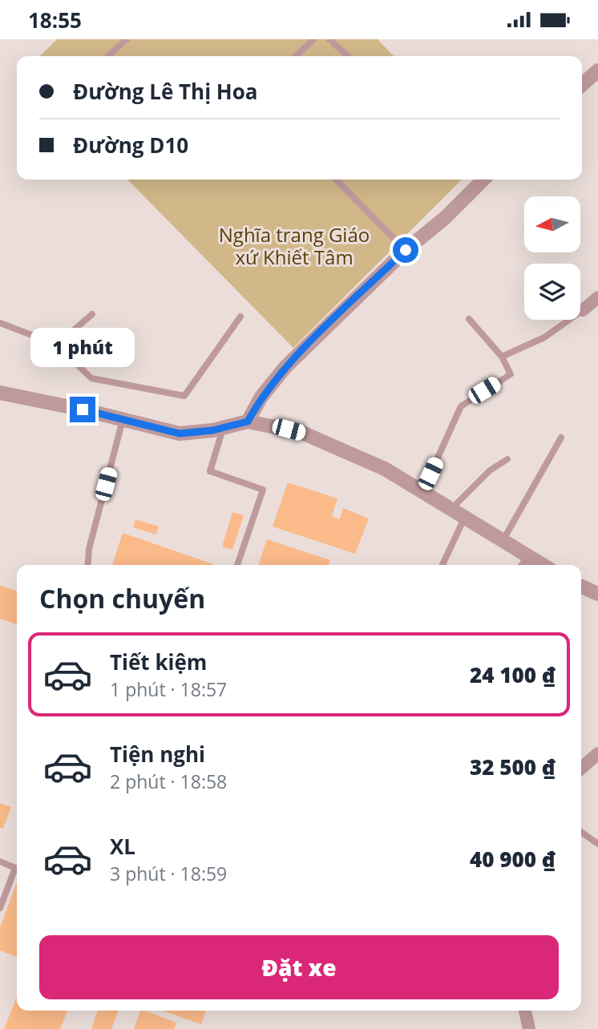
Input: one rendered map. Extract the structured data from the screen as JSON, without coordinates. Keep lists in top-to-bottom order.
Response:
{
  "parks": ["Nghĩa trang Giáo xứ Khiết Tâm"],
  "north": "left",
  "page": {
    "status": "18:55",
    "banner": ["Đường Lê Thị Hoa", "Đường D10"],
    "bubble": "1 phút",
    "heading": "Chọn chuyến",
    "list": [
      {
        "name": "Tiết kiệm",
        "note": "1 phút · 18:57",
        "value": "24 100 ₫"
      },
      {
        "name": "Tiện nghi",
        "note": "2 phút · 18:58",
        "value": "32 500 ₫"
      },
      {
        "name": "XL",
        "note": "3 phút · 18:59",
        "value": "40 900 ₫"
      }
    ],
    "buttons": "Đặt xe"
  }
}
